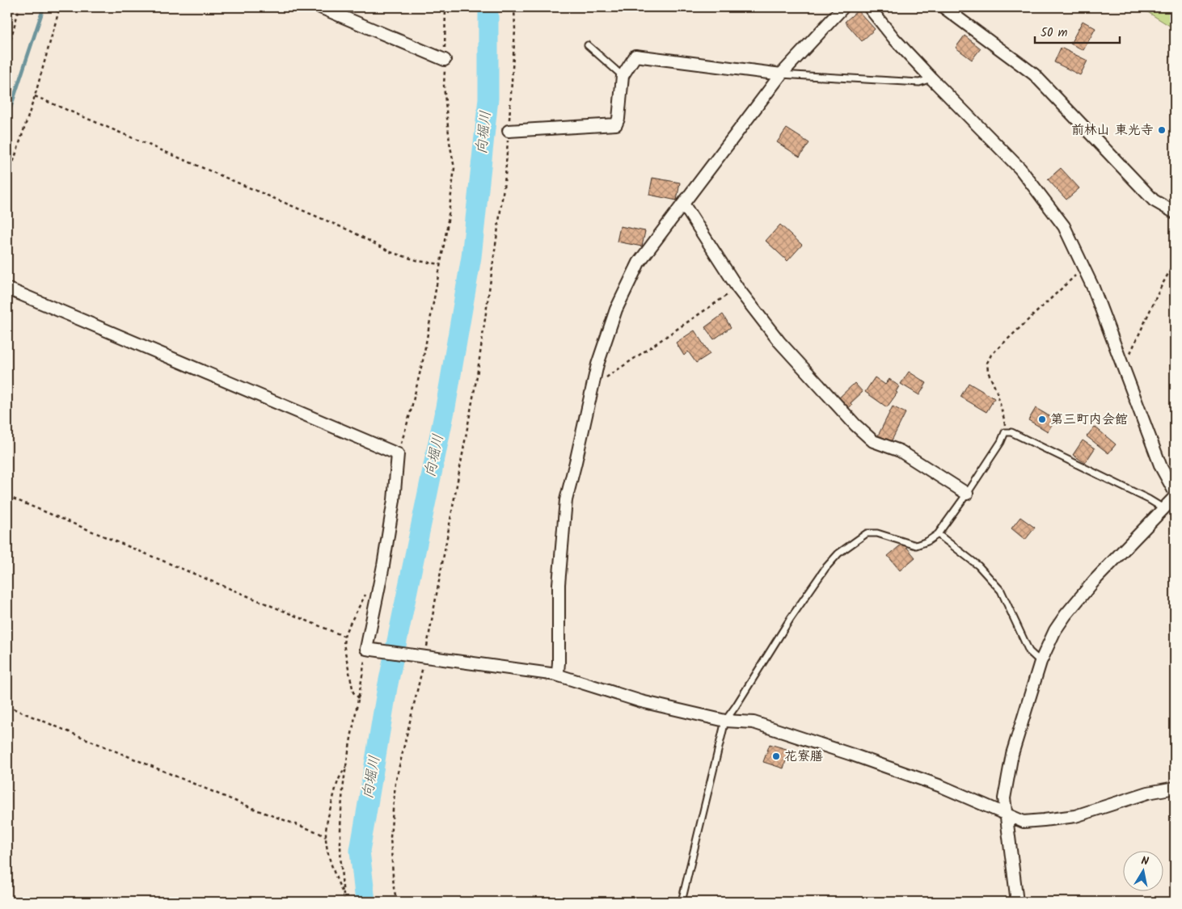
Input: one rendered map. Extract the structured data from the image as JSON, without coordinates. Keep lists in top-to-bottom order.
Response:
{
  "water": ["向堀川"],
  "places": ["前林山 東光寺", "第三町内会館", "花寮膳"],
  "scale_bar": "50 m",
  "north": "top"
}
